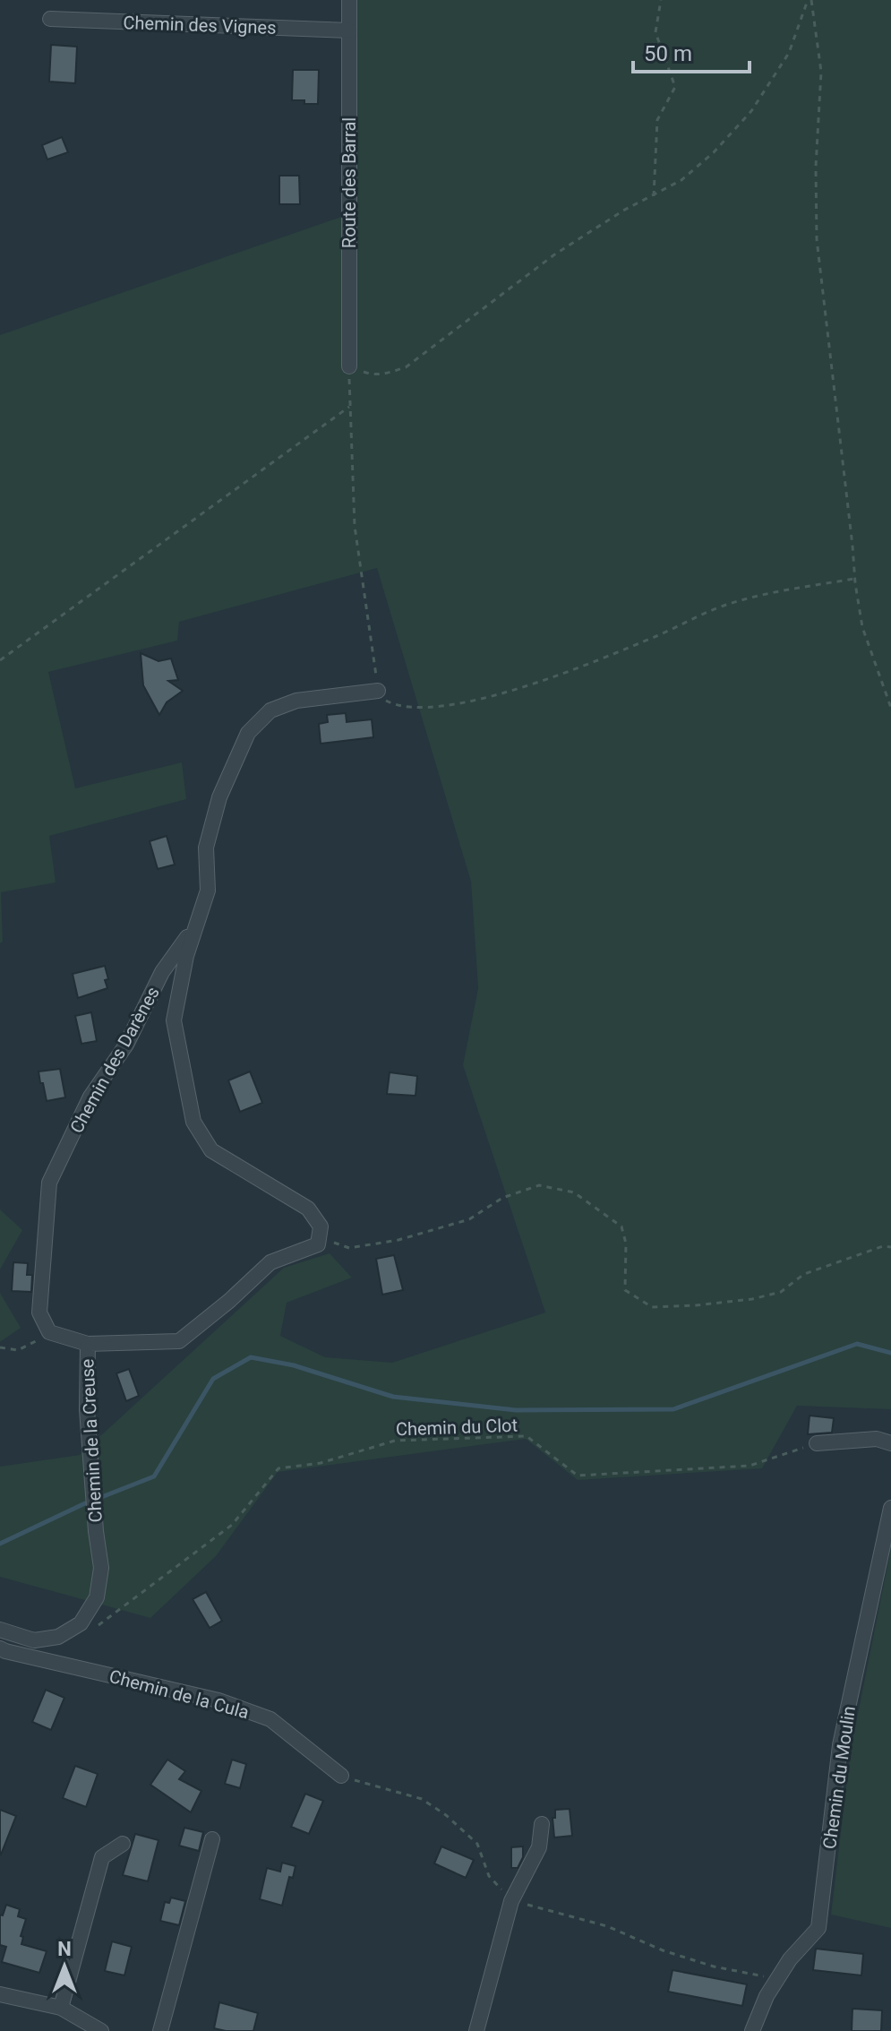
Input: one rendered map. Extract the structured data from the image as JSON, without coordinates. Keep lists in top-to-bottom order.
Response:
{
  "streets": {
    "street": [
      "Chemin des Vignes",
      "Route des Barral",
      "Chemin des Darènes",
      "Chemin de la Creuse",
      "Chemin de la Cula",
      "Chemin du Moulin"
    ],
    "path": ["Chemin du Clot"]
  },
  "crossings": [
    ["Chemin des Vignes", "Route des Barral"]
  ],
  "scale_bar": "50 m",
  "north": "top"
}
